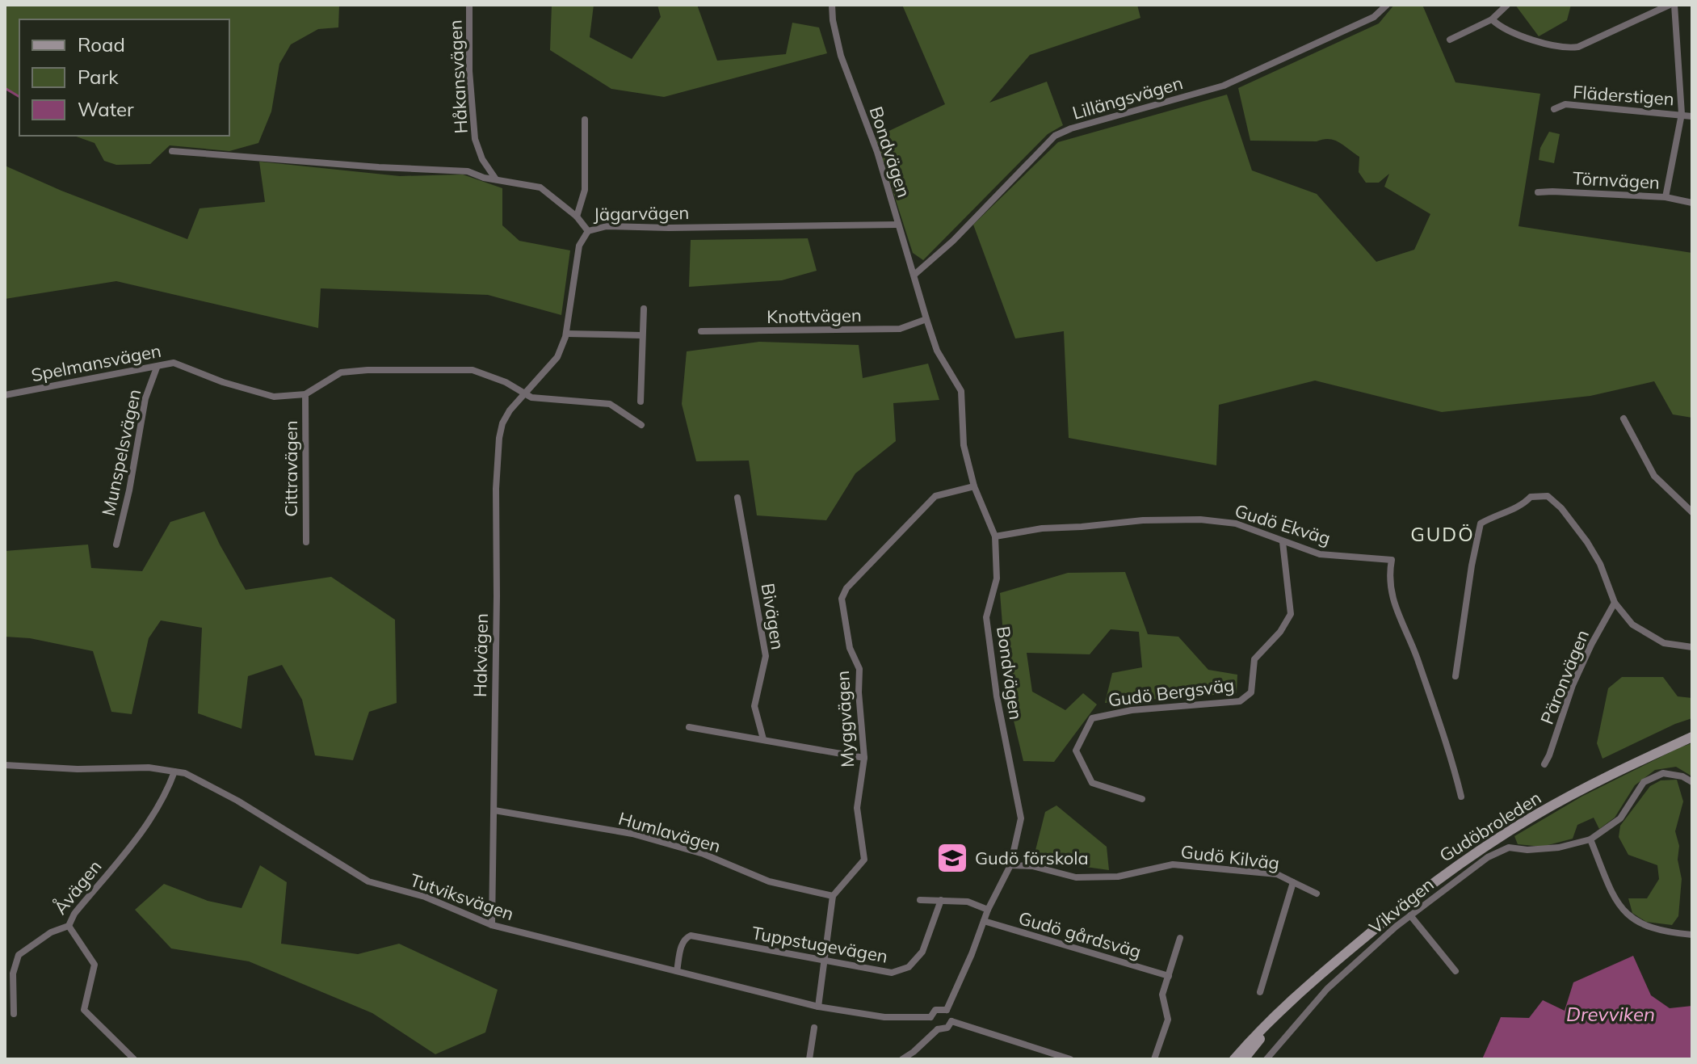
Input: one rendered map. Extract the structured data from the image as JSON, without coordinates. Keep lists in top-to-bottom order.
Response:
{
  "streets": {
    "main road": ["Gudöbroleden"],
    "street": [
      "Håkansvägen",
      "Fläderstigen",
      "Lillängsvägen",
      "Bondvägen",
      "Törnvägen",
      "Jägarvägen",
      "Knottvägen",
      "Spelmansvägen",
      "Munspelsvägen",
      "Cittravägen",
      "Gudö Ekväg",
      "Bivägen",
      "Hakvägen",
      "Päronvägen",
      "Gudö Bergsväg",
      "Myggvägen",
      "Humlavägen",
      "Gudö Kilväg",
      "Åvägen",
      "Tutviksvägen",
      "Vikvägen",
      "Gudö gårdsväg",
      "Tuppstugevägen"
    ]
  },
  "crossings": [
    ["Håkansvägen", "Jägarvägen"],
    ["Lillängsvägen", "Bondvägen"],
    ["Bondvägen", "Jägarvägen"],
    ["Bondvägen", "Knottvägen"],
    ["Bondvägen", "Gudö Ekväg"],
    ["Bondvägen", "Myggvägen"],
    ["Bondvägen", "Gudö Kilväg"],
    ["Bondvägen", "Tutviksvägen"],
    ["Bondvägen", "Gudö gårdsväg"],
    ["Jägarvägen", "Hakvägen"],
    ["Spelmansvägen", "Munspelsvägen"],
    ["Spelmansvägen", "Cittravägen"],
    ["Spelmansvägen", "Hakvägen"],
    ["Gudö Ekväg", "Gudö Bergsväg"],
    ["Hakvägen", "Humlavägen"],
    ["Hakvägen", "Tutviksvägen"],
    ["Myggvägen", "Humlavägen"],
    ["Åvägen", "Tutviksvägen"],
    ["Tutviksvägen", "Tuppstugevägen"]
  ],
  "districts": ["GUDÖ"],
  "water": ["Drevviken"],
  "places": {
    "school or university": ["Gudö förskola"]
  },
  "legend": ["Road", "Park", "Water"]
}
